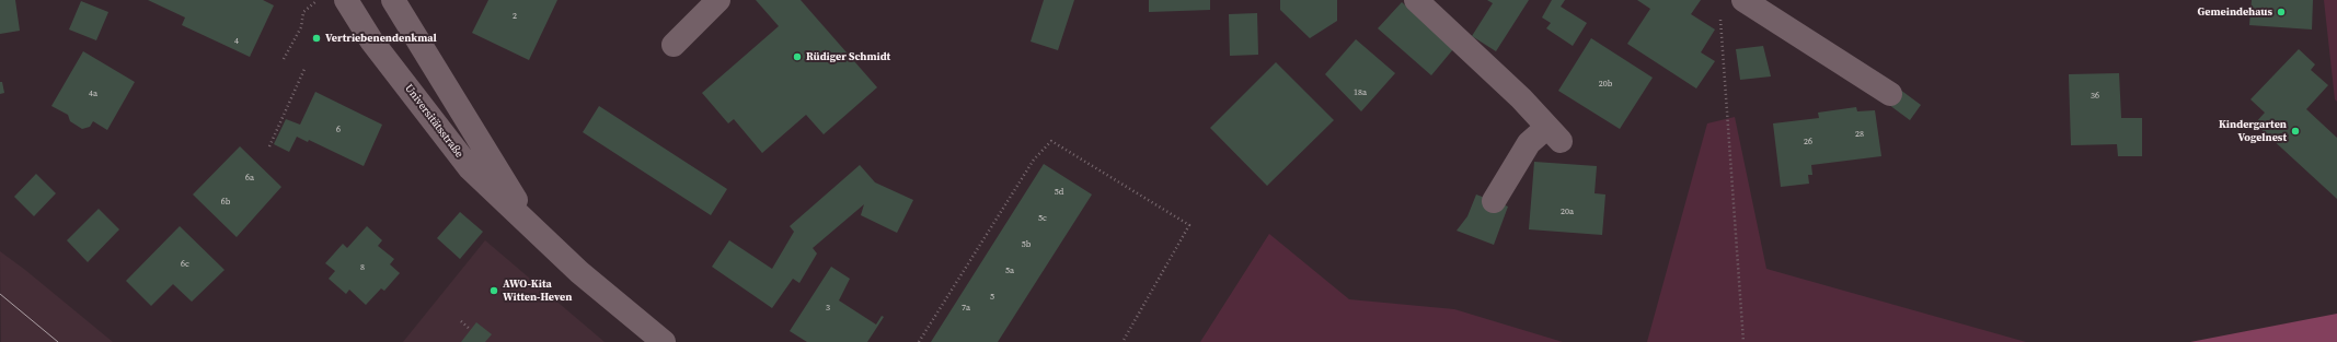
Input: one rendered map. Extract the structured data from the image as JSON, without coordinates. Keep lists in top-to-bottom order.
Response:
{
  "streets": {
    "street": ["Universitätsstraße"]
  },
  "places": [
    "Gemeindehaus",
    "Vertriebenendenkmal",
    "Rüdiger Schmidt",
    "Kindergarten Vogelnest",
    "AWO-Kita Witten-Heven"
  ],
  "house_numbers": [
    "2",
    "4",
    "20b",
    "18a",
    "4a",
    "36",
    "6",
    "28",
    "26",
    "6a",
    "5d",
    "6b",
    "20a",
    "5c",
    "5b",
    "6c",
    "8",
    "5a",
    "5",
    "3",
    "7a"
  ]
}
